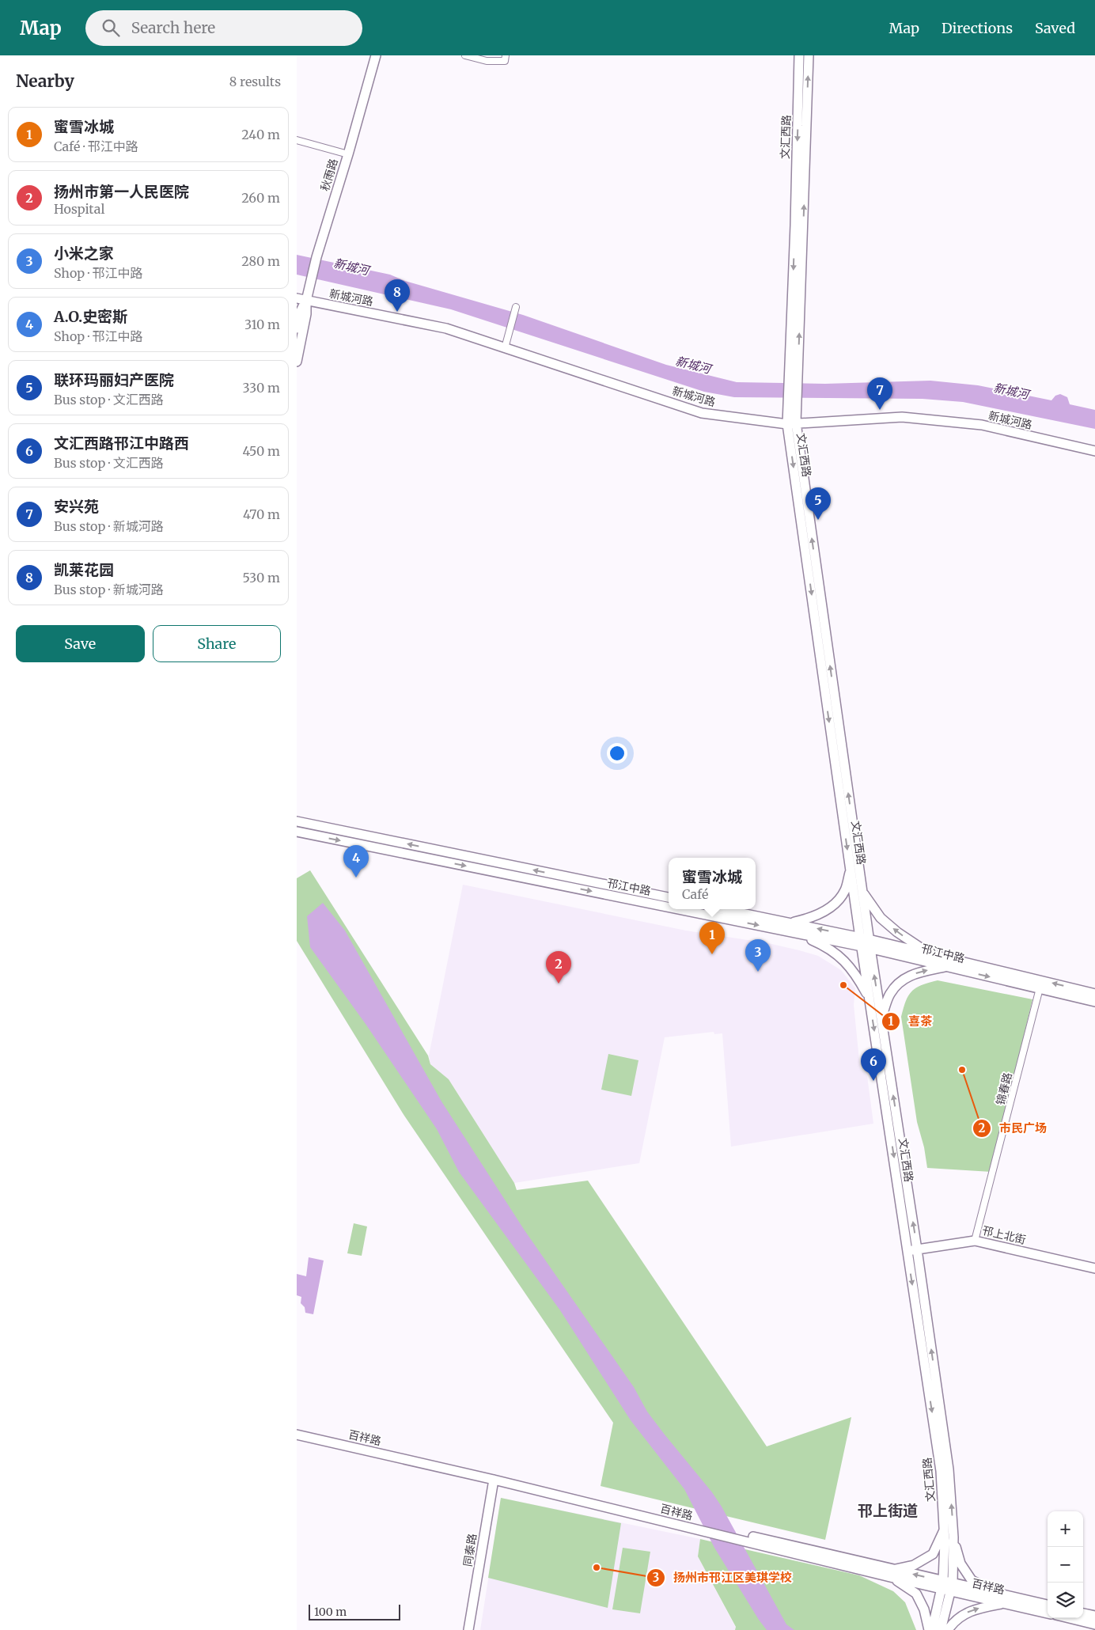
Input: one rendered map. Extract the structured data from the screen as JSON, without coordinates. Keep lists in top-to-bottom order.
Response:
{
  "streets": {
    "main road": [
      "文汇西路",
      "秋雨路",
      "新城河路",
      "邗江中路",
      "邗上北街",
      "百祥路",
      "同泰路"
    ],
    "street": ["锦春路"]
  },
  "crossings": [
    ["文汇西路", "新城河路"],
    ["文汇西路", "邗江中路"],
    ["文汇西路", "邗上北街"],
    ["文汇西路", "百祥路"],
    ["秋雨路", "新城河路"],
    ["邗江中路", "锦春路"],
    ["锦春路", "邗上北街"],
    ["百祥路", "同泰路"]
  ],
  "districts": ["邗上街道"],
  "water": ["新城河"],
  "places": ["喜茶", "市民广场", "扬州市邗江区美琪学校"],
  "scale_bar": "100 m",
  "page": {
    "header": "Map",
    "search": "Search here",
    "nav": ["Map", "Directions", "Saved"],
    "heading": ["Nearby", "8 results"],
    "list": [
      {
        "mark": "1",
        "name": "蜜雪冰城",
        "note": "Café · 邗江中路",
        "value": "240 m"
      },
      {
        "mark": "2",
        "name": "扬州市第一人民医院",
        "note": "Hospital",
        "value": "260 m"
      },
      {
        "mark": "3",
        "name": "小米之家",
        "note": "Shop · 邗江中路",
        "value": "280 m"
      },
      {
        "mark": "4",
        "name": "A.O.史密斯",
        "note": "Shop · 邗江中路",
        "value": "310 m"
      },
      {
        "mark": "5",
        "name": "联环玛丽妇产医院",
        "note": "Bus stop · 文汇西路",
        "value": "330 m"
      },
      {
        "mark": "6",
        "name": "文汇西路邗江中路西",
        "note": "Bus stop · 文汇西路",
        "value": "450 m"
      },
      {
        "mark": "7",
        "name": "安兴苑",
        "note": "Bus stop · 新城河路",
        "value": "470 m"
      },
      {
        "mark": "8",
        "name": "凯莱花园",
        "note": "Bus stop · 新城河路",
        "value": "530 m"
      }
    ],
    "pins": [
      "8",
      "7",
      "5",
      "4",
      "1",
      "3",
      "2",
      "6"
    ],
    "buttons": ["Save", "Share"],
    "popup": ["蜜雪冰城", "Café"],
    "map_buttons": ["+", "−"],
    "scale": "100 m"
  }
}
